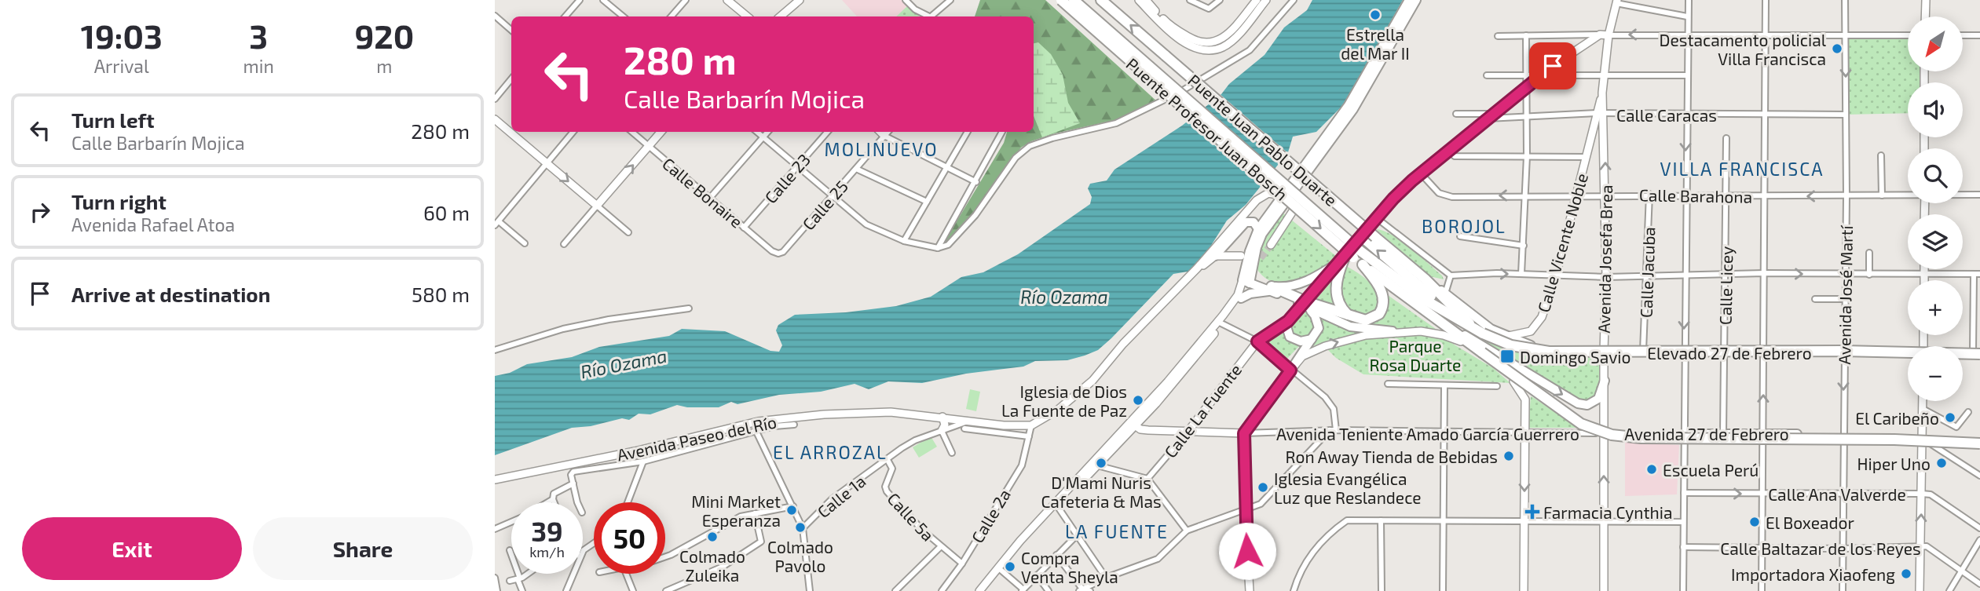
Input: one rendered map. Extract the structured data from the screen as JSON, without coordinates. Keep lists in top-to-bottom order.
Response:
{
  "streets": {
    "highway": ["Puente Profesor Juan Bosch", "Puente Juan Pablo Duarte", "Elevado 27 de Febrero"],
    "main road": [
      "Calle Vicente Noble",
      "Avenida Josefa Brea",
      "Calle La Fuente",
      "Avenida Teniente Amado García Guerrero",
      "Avenida 27 de Febrero",
      "Avenida Paseo del Río"
    ],
    "street": [
      "Calle Caracas",
      "Calle 23",
      "Calle Bonaire",
      "Calle Barahona",
      "Calle 25",
      "Calle Jacuba",
      "Calle Licey",
      "Avenida José Martí",
      "Calle Ana Valverde",
      "Calle 1a",
      "Calle 2a",
      "Calle 5a",
      "Calle Baltazar de los Reyes"
    ]
  },
  "crossings": [
    ["Calle Caracas", "Calle Vicente Noble"],
    ["Calle Caracas", "Avenida Josefa Brea"],
    ["Calle Caracas", "Avenida José Martí"],
    ["Calle Caracas", "Calle La Fuente"],
    ["Puente Profesor Juan Bosch", "Calle La Fuente"],
    ["Puente Juan Pablo Duarte", "Elevado 27 de Febrero"],
    ["Calle 23", "Calle Bonaire"],
    ["Calle Bonaire", "Calle 25"],
    ["Calle Barahona", "Calle Vicente Noble"],
    ["Calle Barahona", "Avenida Josefa Brea"],
    ["Calle Barahona", "Calle Jacuba"],
    ["Calle Barahona", "Calle Licey"],
    ["Calle Barahona", "Avenida José Martí"],
    ["Calle Barahona", "Calle La Fuente"],
    ["Calle Vicente Noble", "Avenida Josefa Brea"],
    ["Avenida Josefa Brea", "Avenida Teniente Amado García Guerrero"],
    ["Avenida Josefa Brea", "Avenida 27 de Febrero"],
    ["Calle Licey", "Avenida 27 de Febrero"],
    ["Avenida José Martí", "Avenida 27 de Febrero"],
    ["Avenida José Martí", "Calle Ana Valverde"],
    ["Avenida José Martí", "Calle Baltazar de los Reyes"],
    ["Elevado 27 de Febrero", "Avenida 27 de Febrero"],
    ["Calle La Fuente", "Avenida Teniente Amado García Guerrero"],
    ["Avenida Teniente Amado García Guerrero", "Avenida 27 de Febrero"],
    ["Avenida Paseo del Río", "Calle 1a"],
    ["Avenida Paseo del Río", "Calle 2a"],
    ["Calle 1a", "Calle 5a"],
    ["Calle 2a", "Calle 5a"]
  ],
  "districts": [
    "MOLINUEVO",
    "VILLA FRANCISCA",
    "BOROJOL",
    "EL ARROZAL",
    "LA FUENTE"
  ],
  "water": ["Río Ozama"],
  "parks": ["Parque Rosa Duarte"],
  "places": {
    "other": [
      "Estrella del Mar II",
      "Destacamento policial Villa Francisca",
      "Iglesia de Dios La Fuente de Paz",
      "El Caribeño",
      "Ron Away Tienda de Bebidas",
      "D'Mami Nuris Cafeteria & Mas",
      "Hiper Uno",
      "Escuela Perú",
      "Iglesia Evangélica Luz que Reslandece",
      "Mini Market Esperanza",
      "El Boxeador",
      "Colmado Pavolo",
      "Colmado Zuleika",
      "Compra Venta Sheyla",
      "Importadora Xiaofeng"
    ],
    "transit": ["Domingo Savio"],
    "health": ["Farmacia Cynthia"]
  },
  "north": "bottom left",
  "page": {
    "eta": [
      "19:03",
      "Arrival",
      "3",
      "min",
      "920",
      "m"
    ],
    "map_buttons": ["+", "−"],
    "turn": ["280 m", "Calle Barbarín Mojica"],
    "list": [
      {
        "name": "Turn left",
        "note": "Calle Barbarín Mojica",
        "value": "280 m"
      },
      {
        "name": "Turn right",
        "note": "Avenida Rafael Atoa",
        "value": "60 m"
      },
      {
        "name": "Arrive at destination",
        "value": "580 m"
      }
    ],
    "speed": "39 km/h",
    "limit": "50",
    "buttons": ["Exit", "Share"]
  }
}
